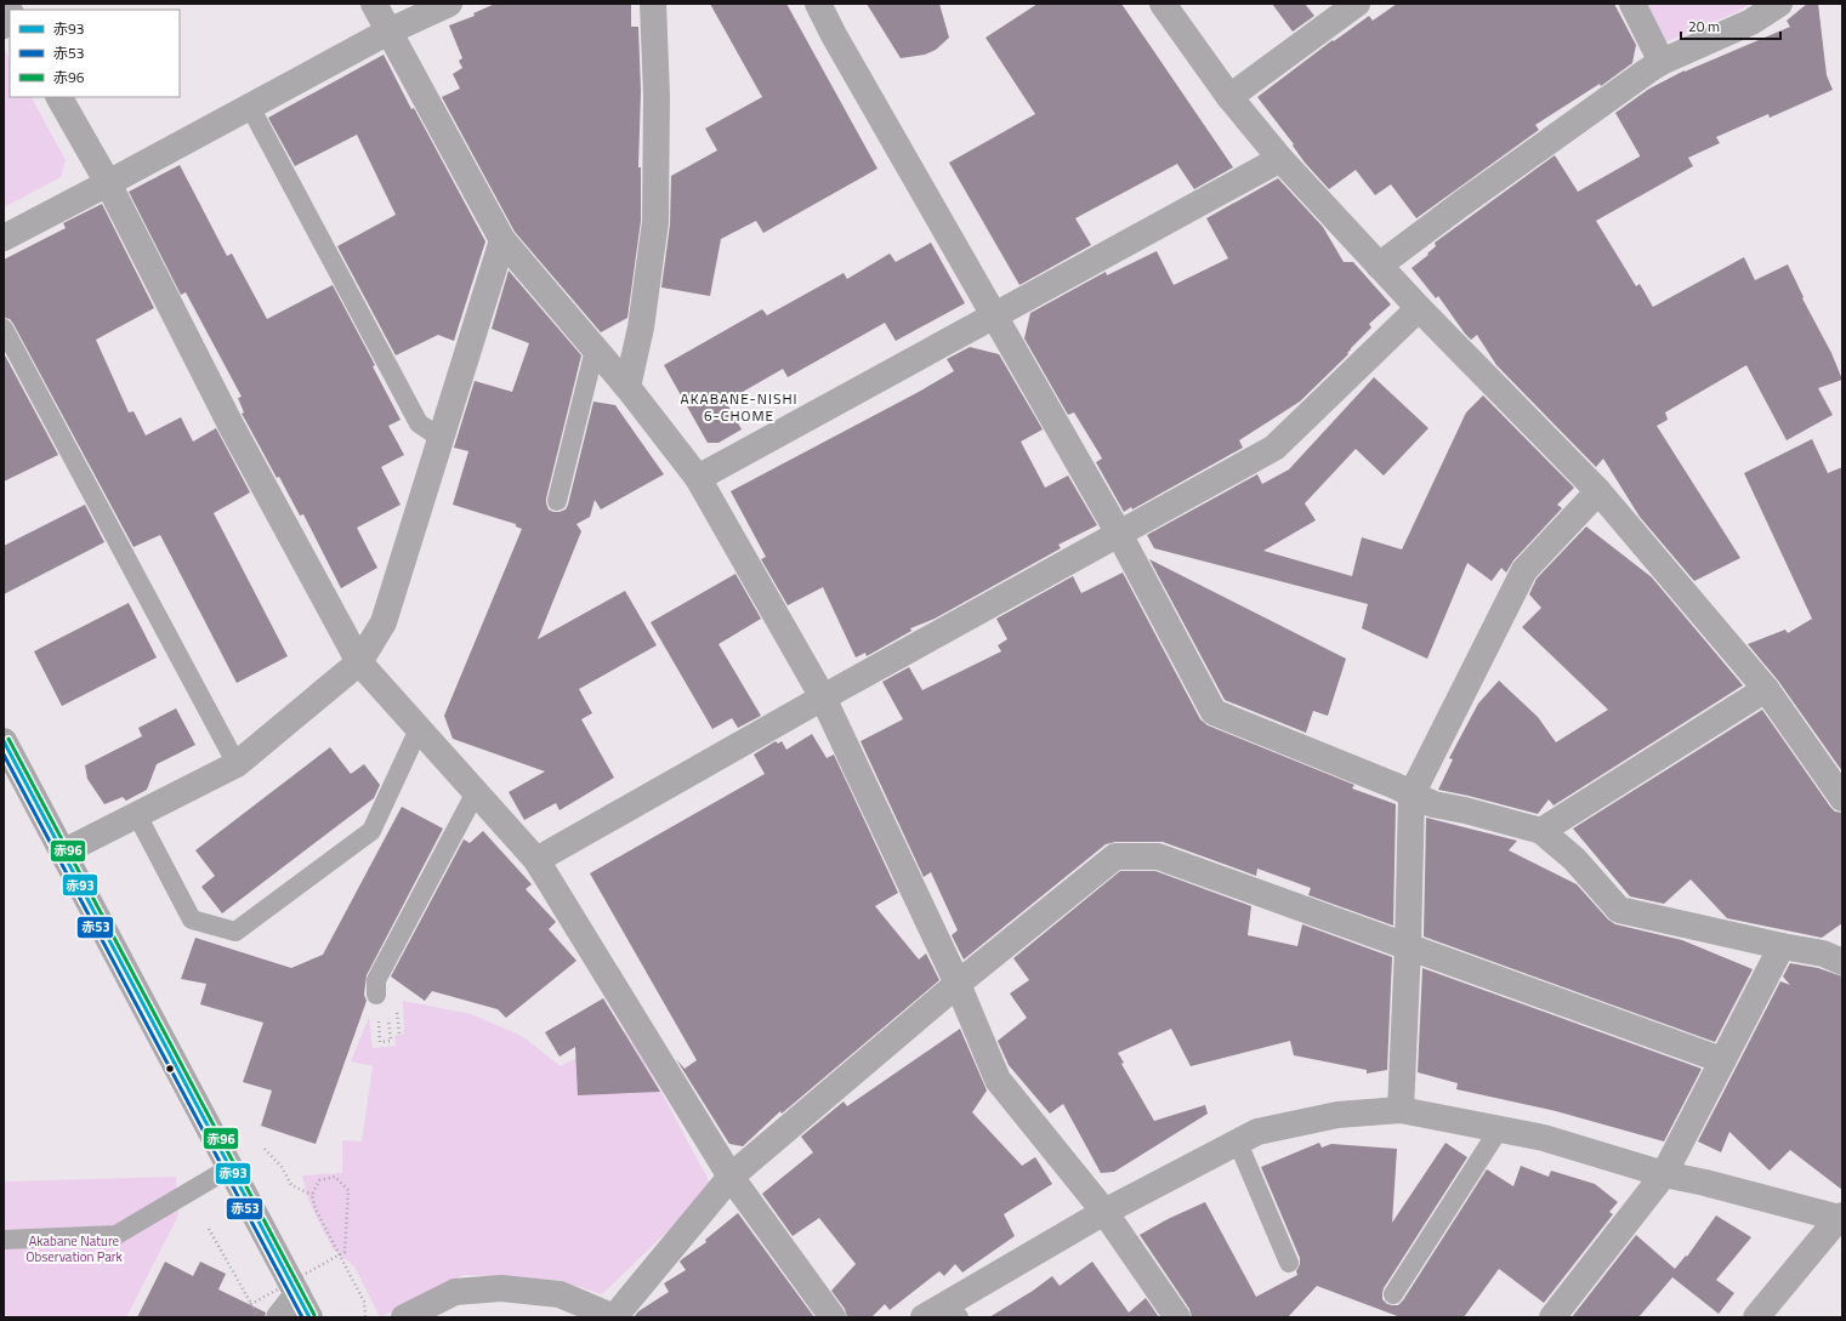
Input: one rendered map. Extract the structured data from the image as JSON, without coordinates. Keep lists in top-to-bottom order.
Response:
{
  "districts": ["AKABANE-NISHI 6-CHOME"],
  "parks": ["Akabane Nature Observation Park"],
  "lines": ["transit line 赤96", "transit line 赤93", "transit line 赤53"],
  "legend": ["赤93", "赤53", "赤96"],
  "scale_bar": "20 m"
}
